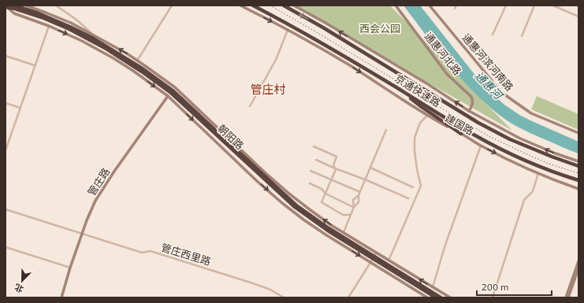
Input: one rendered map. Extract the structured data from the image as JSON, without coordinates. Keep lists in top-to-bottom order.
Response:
{
  "streets": {
    "highway": ["京通快速路", "朝阳路"],
    "street": [
      "通惠河北路",
      "通惠河滨河南路",
      "建国路",
      "管庄路",
      "管庄西里路"
    ]
  },
  "crossings": [
    ["通惠河北路", "建国路"],
    ["朝阳路", "管庄路"],
    ["管庄路", "管庄西里路"]
  ],
  "districts": ["管庄村"],
  "water": ["通惠河"],
  "parks": ["西会公园"],
  "scale_bar": "200 m",
  "north": "bottom left"
}
